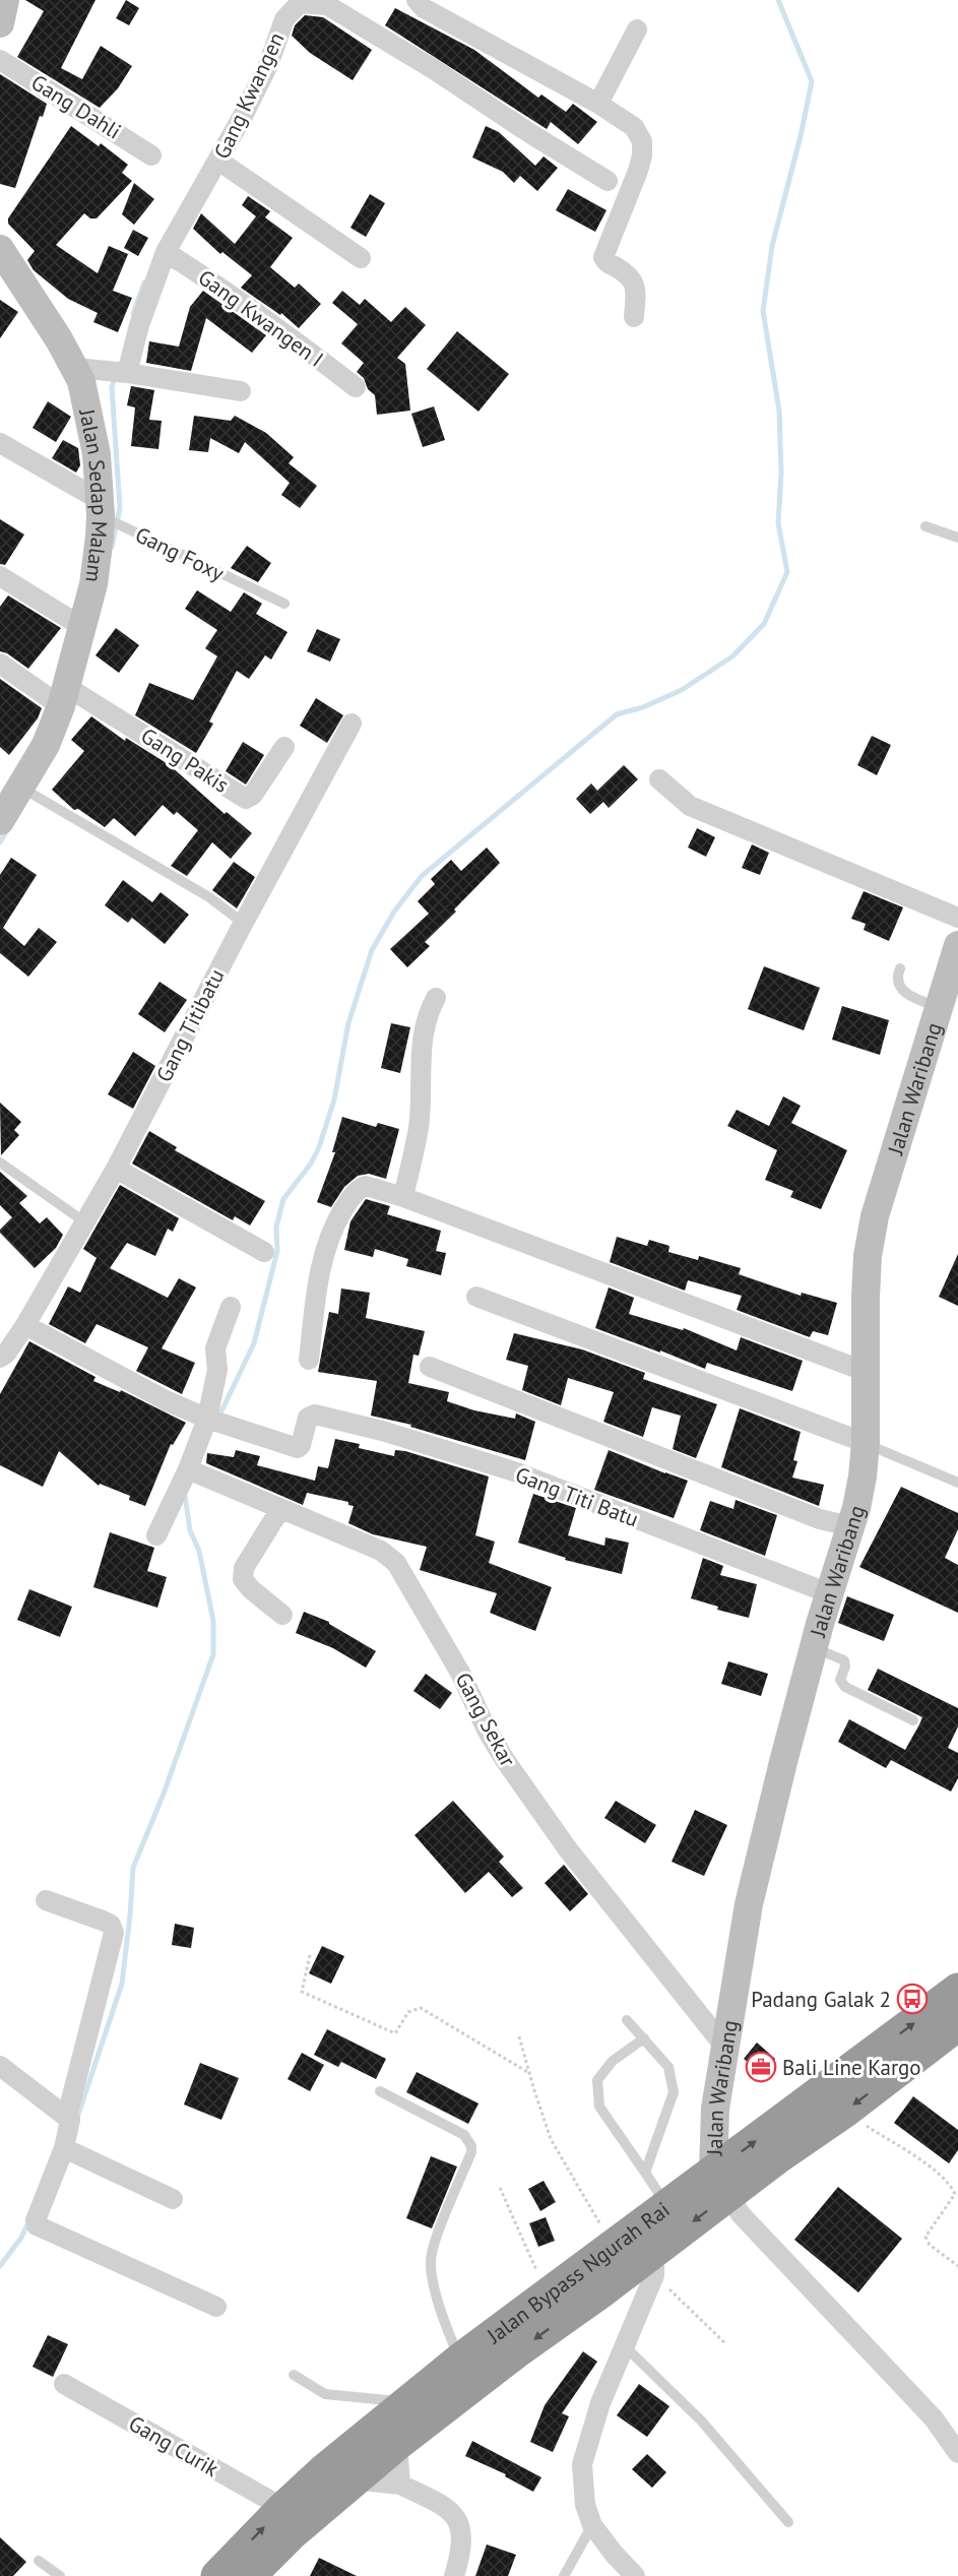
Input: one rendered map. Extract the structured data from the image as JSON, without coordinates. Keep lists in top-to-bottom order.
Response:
{
  "streets": {
    "highway": ["Jalan Bypass Ngurah Rai"],
    "street": [
      "Gang Kwangen",
      "Gang Dahli",
      "Gang Kwangen I",
      "Jalan Sedap Malam",
      "Gang Pakis",
      "Gang Titibatu",
      "Jalan Waribang",
      "Gang Titi Batu",
      "Gang Sekar",
      "Gang Curik"
    ],
    "lane": ["Gang Foxy"]
  },
  "crossings": [
    ["Gang Kwangen", "Gang Kwangen I"],
    ["Jalan Sedap Malam", "Gang Foxy"],
    ["Jalan Sedap Malam", "Gang Pakis"],
    ["Jalan Waribang", "Gang Titi Batu"],
    ["Jalan Waribang", "Gang Sekar"],
    ["Jalan Waribang", "Jalan Bypass Ngurah Rai"],
    ["Jalan Bypass Ngurah Rai", "Gang Curik"]
  ],
  "places": {
    "bus stop": ["Padang Galak 2"],
    "office": ["Bali Line Kargo"]
  }
}
